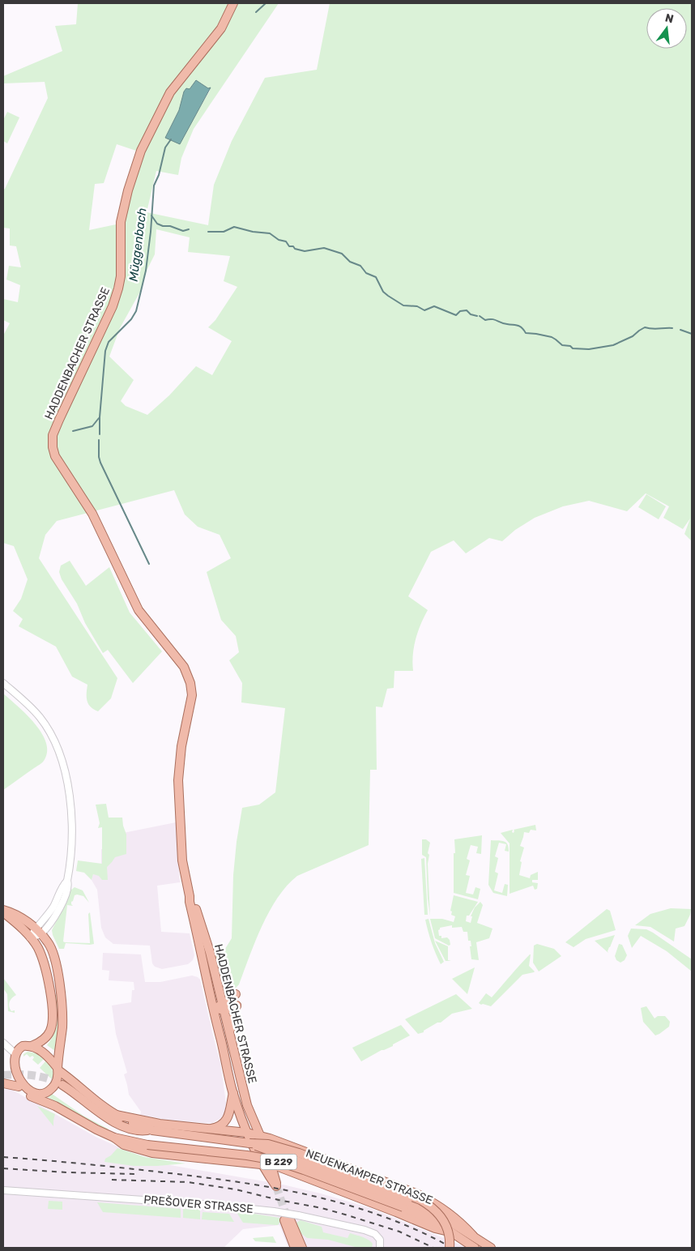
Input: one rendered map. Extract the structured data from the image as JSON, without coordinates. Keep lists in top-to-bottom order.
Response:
{
  "streets": {
    "main road": ["HADDENBACHER STRASSE", "B 229", "NEUENKAMPER STRASSE"],
    "street": ["PREŠOVER STRASSE"]
  },
  "crossings": [
    ["HADDENBACHER STRASSE", "B 229"],
    ["B 229", "NEUENKAMPER STRASSE"]
  ],
  "water": ["Müggenbach"],
  "north": "top"
}
